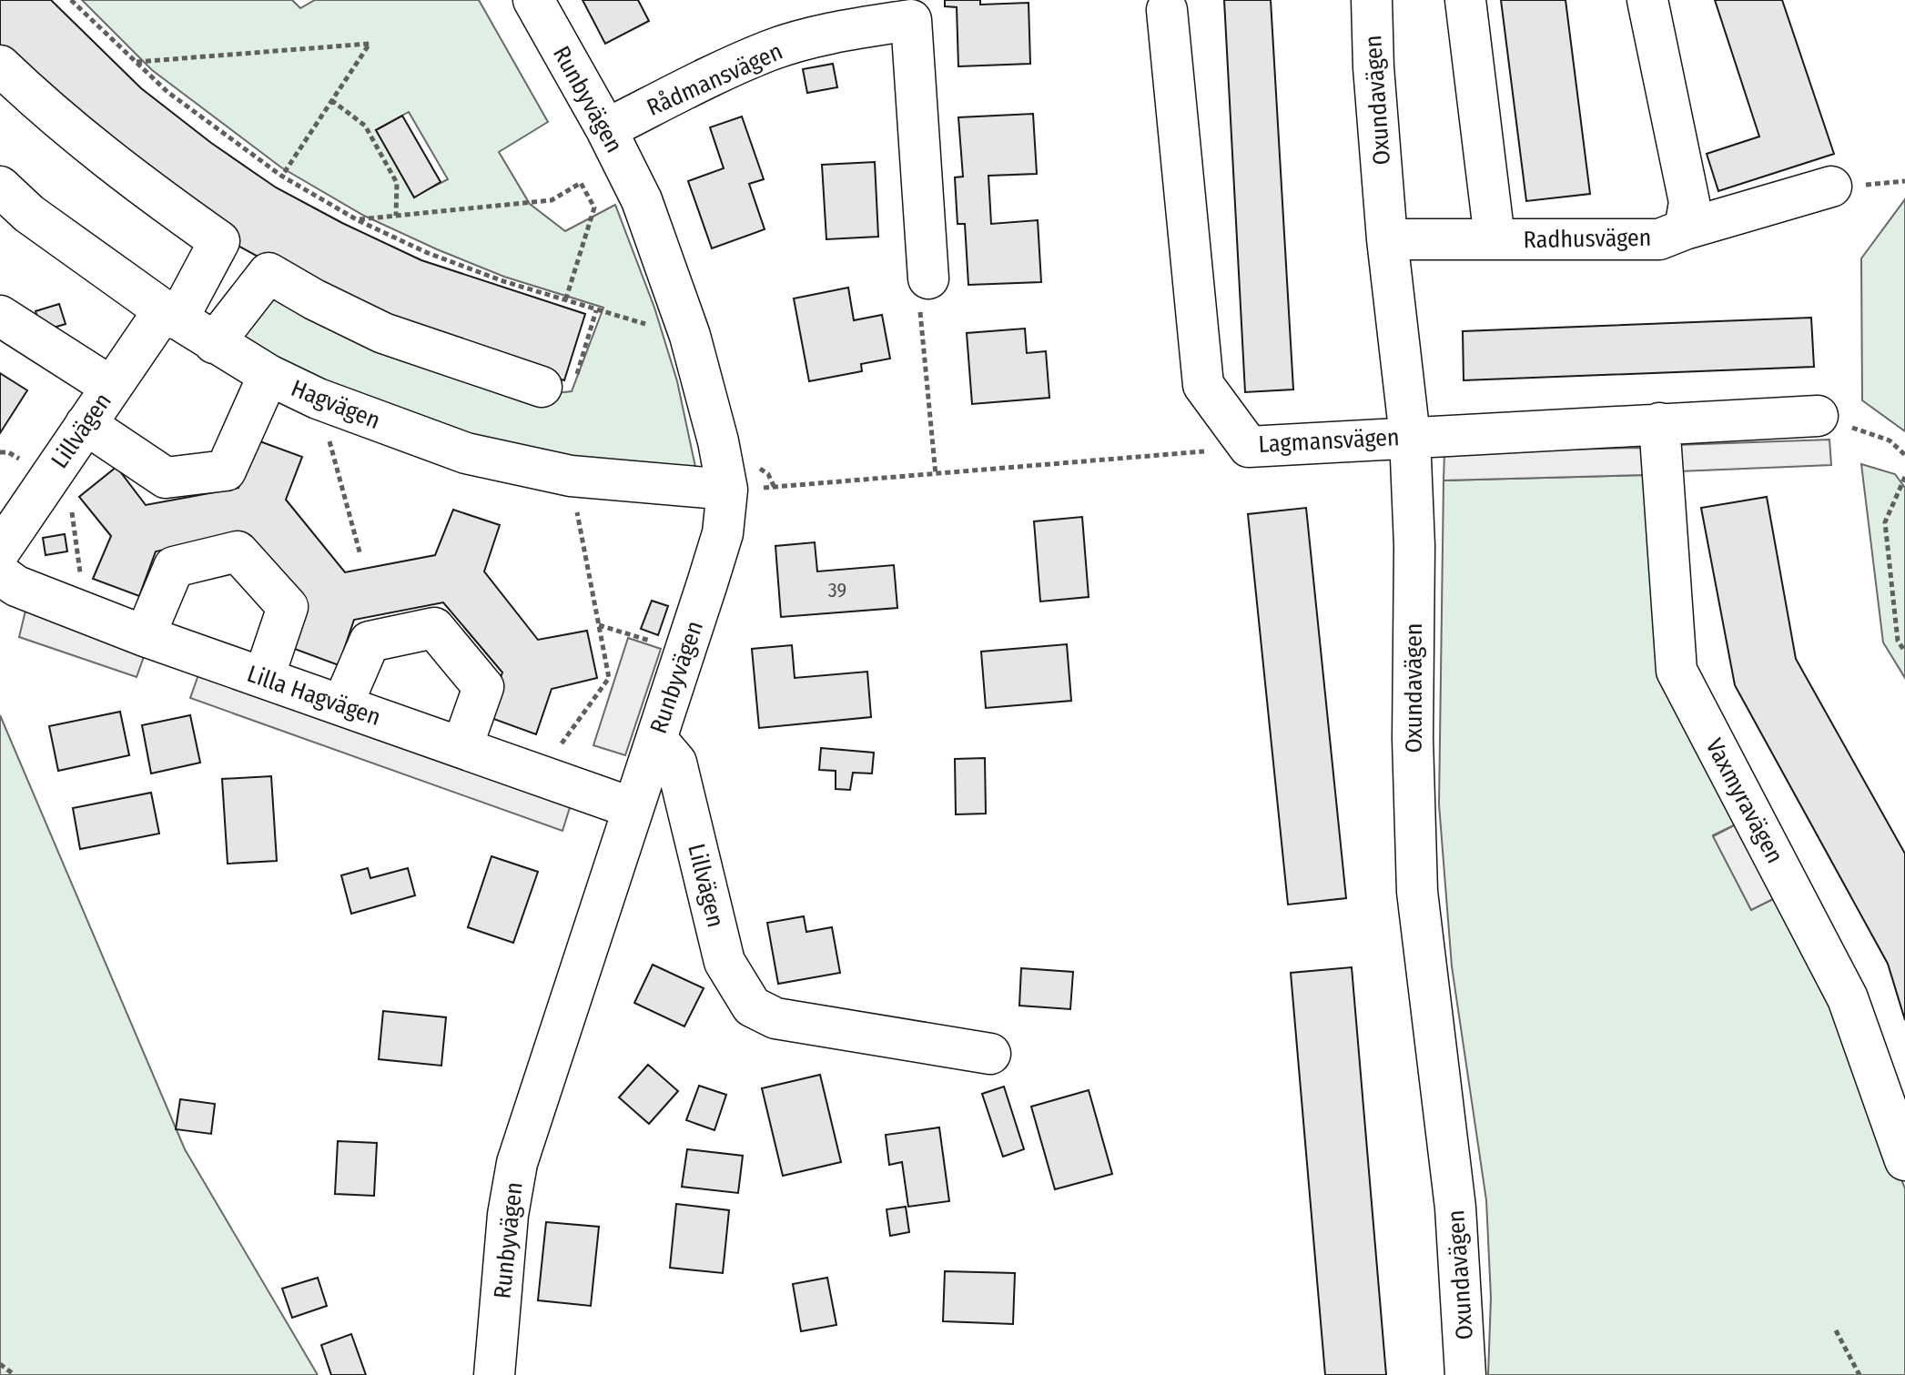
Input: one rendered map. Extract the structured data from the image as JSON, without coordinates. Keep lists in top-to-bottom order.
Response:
{
  "streets": {
    "street": [
      "Rådmansvägen",
      "Runbyvägen",
      "Oxundavägen",
      "Radhusvägen",
      "Hagvägen",
      "Lillvägen",
      "Lagmansvägen",
      "Lilla Hagvägen",
      "Vaxmyravägen"
    ]
  },
  "crossings": [
    ["Rådmansvägen", "Runbyvägen"],
    ["Runbyvägen", "Hagvägen"],
    ["Runbyvägen", "Lillvägen"],
    ["Runbyvägen", "Lilla Hagvägen"],
    ["Oxundavägen", "Radhusvägen"],
    ["Oxundavägen", "Lagmansvägen"],
    ["Hagvägen", "Lillvägen"],
    ["Lillvägen", "Lilla Hagvägen"],
    ["Lagmansvägen", "Vaxmyravägen"]
  ],
  "house_numbers": ["39"]
}
